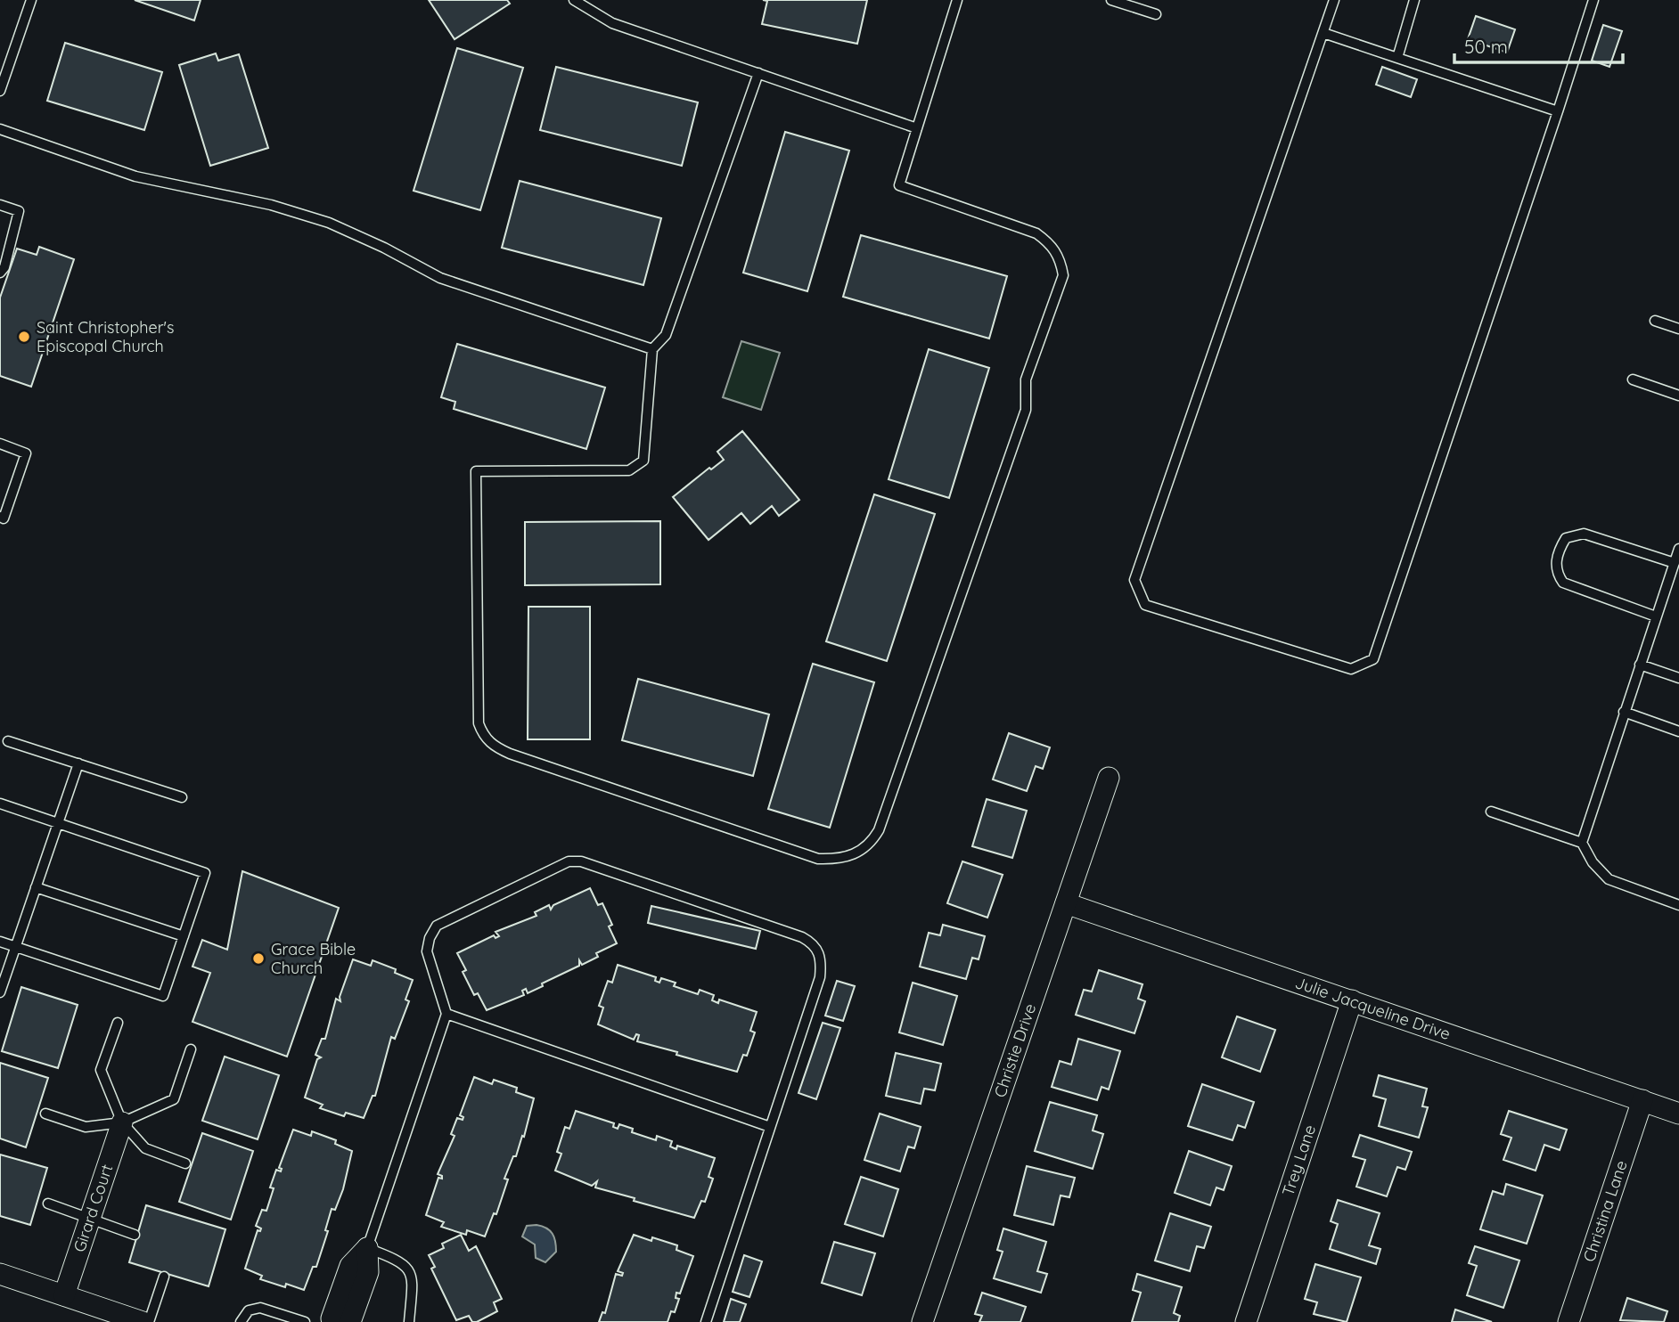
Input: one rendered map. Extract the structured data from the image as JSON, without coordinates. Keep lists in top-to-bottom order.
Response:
{
  "streets": {
    "street": [
      "Julie Jacqueline Drive",
      "Christie Drive",
      "Trey Lane",
      "Girard Court",
      "Christina Lane"
    ]
  },
  "crossings": [
    ["Julie Jacqueline Drive", "Christie Drive"],
    ["Julie Jacqueline Drive", "Trey Lane"],
    ["Julie Jacqueline Drive", "Christina Lane"]
  ],
  "places": ["Saint Christopher's Episcopal Church", "Grace Bible Church"],
  "scale_bar": "50 m"
}
